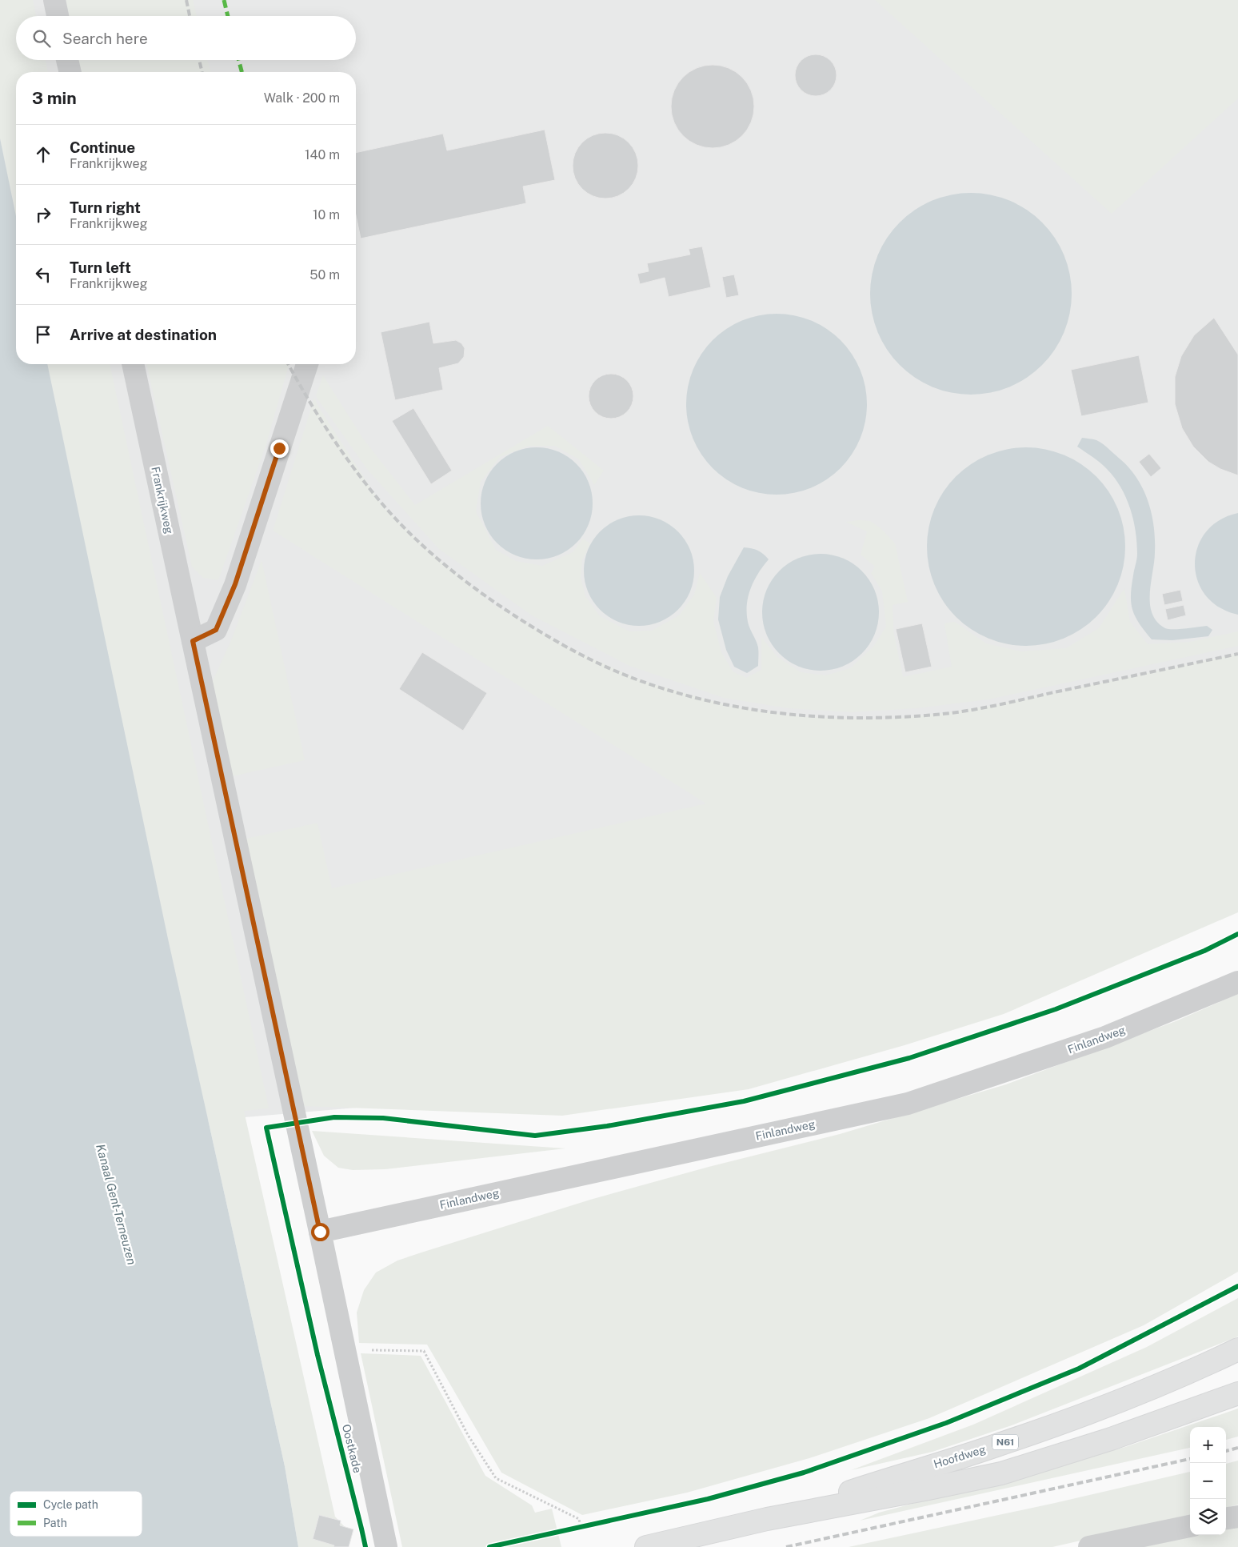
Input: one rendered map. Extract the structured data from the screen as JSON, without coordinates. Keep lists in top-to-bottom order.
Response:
{
  "streets": {
    "main road": ["N61", "Hoofdweg"],
    "street": ["Frankrijkweg", "Finlandweg", "Oostkade"]
  },
  "crossings": [
    ["Frankrijkweg", "Finlandweg"],
    ["Frankrijkweg", "Oostkade"],
    ["Finlandweg", "Oostkade"]
  ],
  "water": ["Kanaal Gent-Terneuzen"],
  "legend": ["Cycle path", "Path"],
  "page": {
    "search": "Search here",
    "heading": ["3 min", "Walk · 200 m"],
    "list": [
      ["Continue", "Frankrijkweg", "140 m"],
      ["Turn right", "Frankrijkweg", "10 m"],
      ["Turn left", "Frankrijkweg", "50 m"],
      "Arrive at destination"
    ],
    "map_buttons": ["+", "−"]
  }
}
